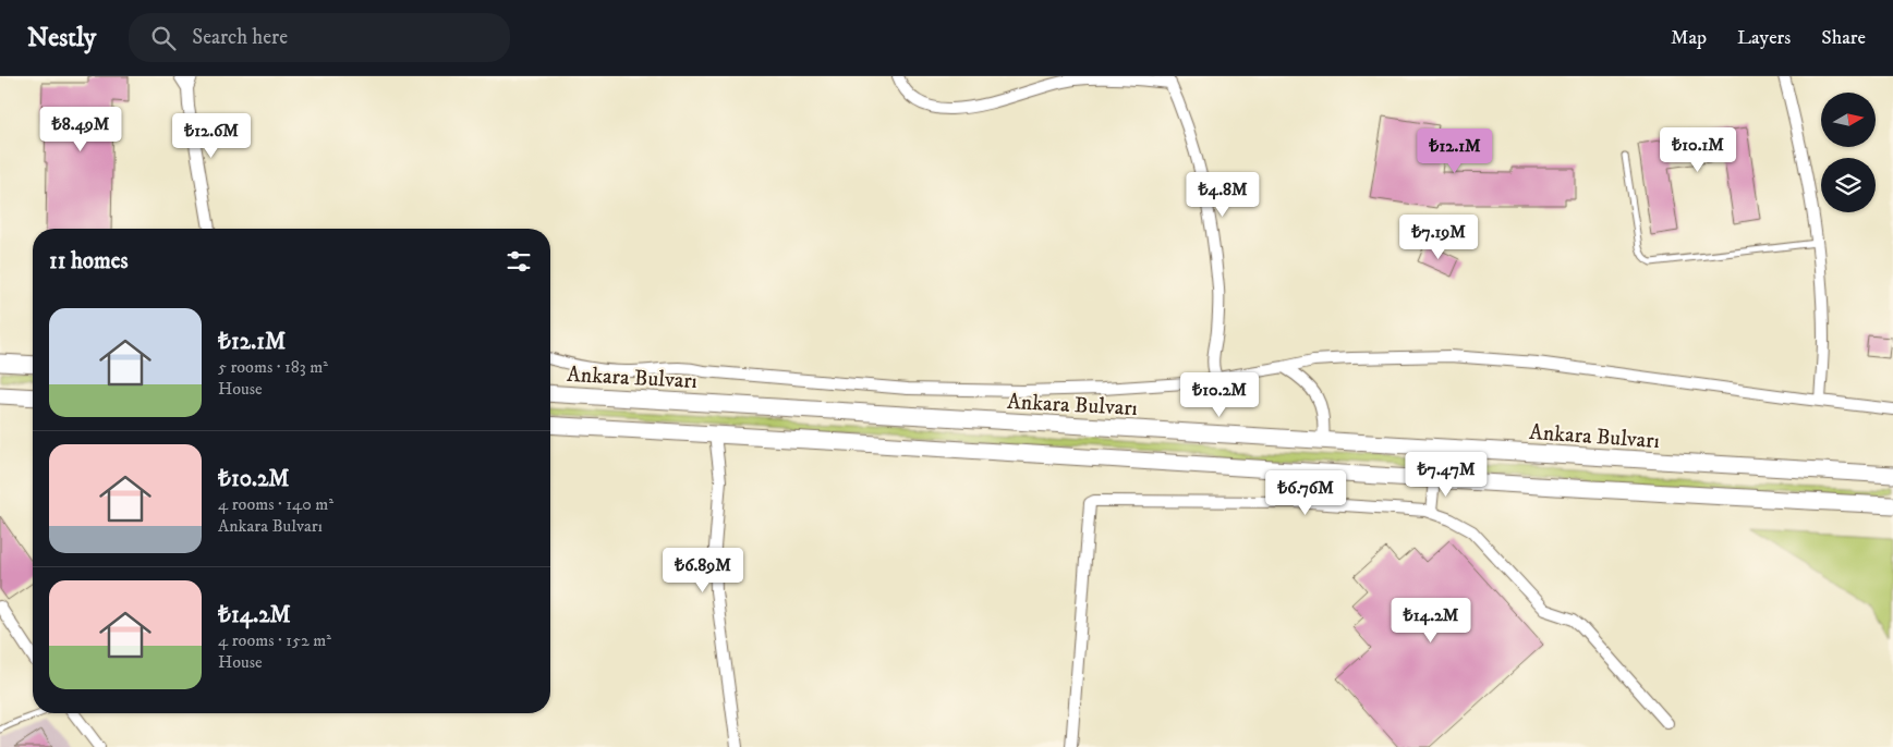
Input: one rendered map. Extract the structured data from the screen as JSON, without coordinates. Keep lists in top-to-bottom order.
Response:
{
  "streets": {
    "main road": ["Ankara Bulvarı"]
  },
  "north": "right",
  "page": {
    "header": "Nestly",
    "search": "Search here",
    "nav": ["Map", "Layers", "Share"],
    "price": [
      "₺8.49M",
      "₺12.6M",
      "₺10.1M",
      "₺12.1M",
      "₺4.8M",
      "₺7.19M",
      "₺10.2M",
      "₺7.47M",
      "₺6.76M",
      "₺6.89M",
      "₺14.2M"
    ],
    "heading": "11 homes",
    "list": [
      {
        "name": "₺12.1M",
        "note": "5 rooms · 183 m² · House"
      },
      {
        "name": "₺10.2M",
        "note": "4 rooms · 140 m² · Ankara Bulvarı"
      },
      {
        "name": "₺14.2M",
        "note": "4 rooms · 152 m² · House"
      }
    ]
  }
}
